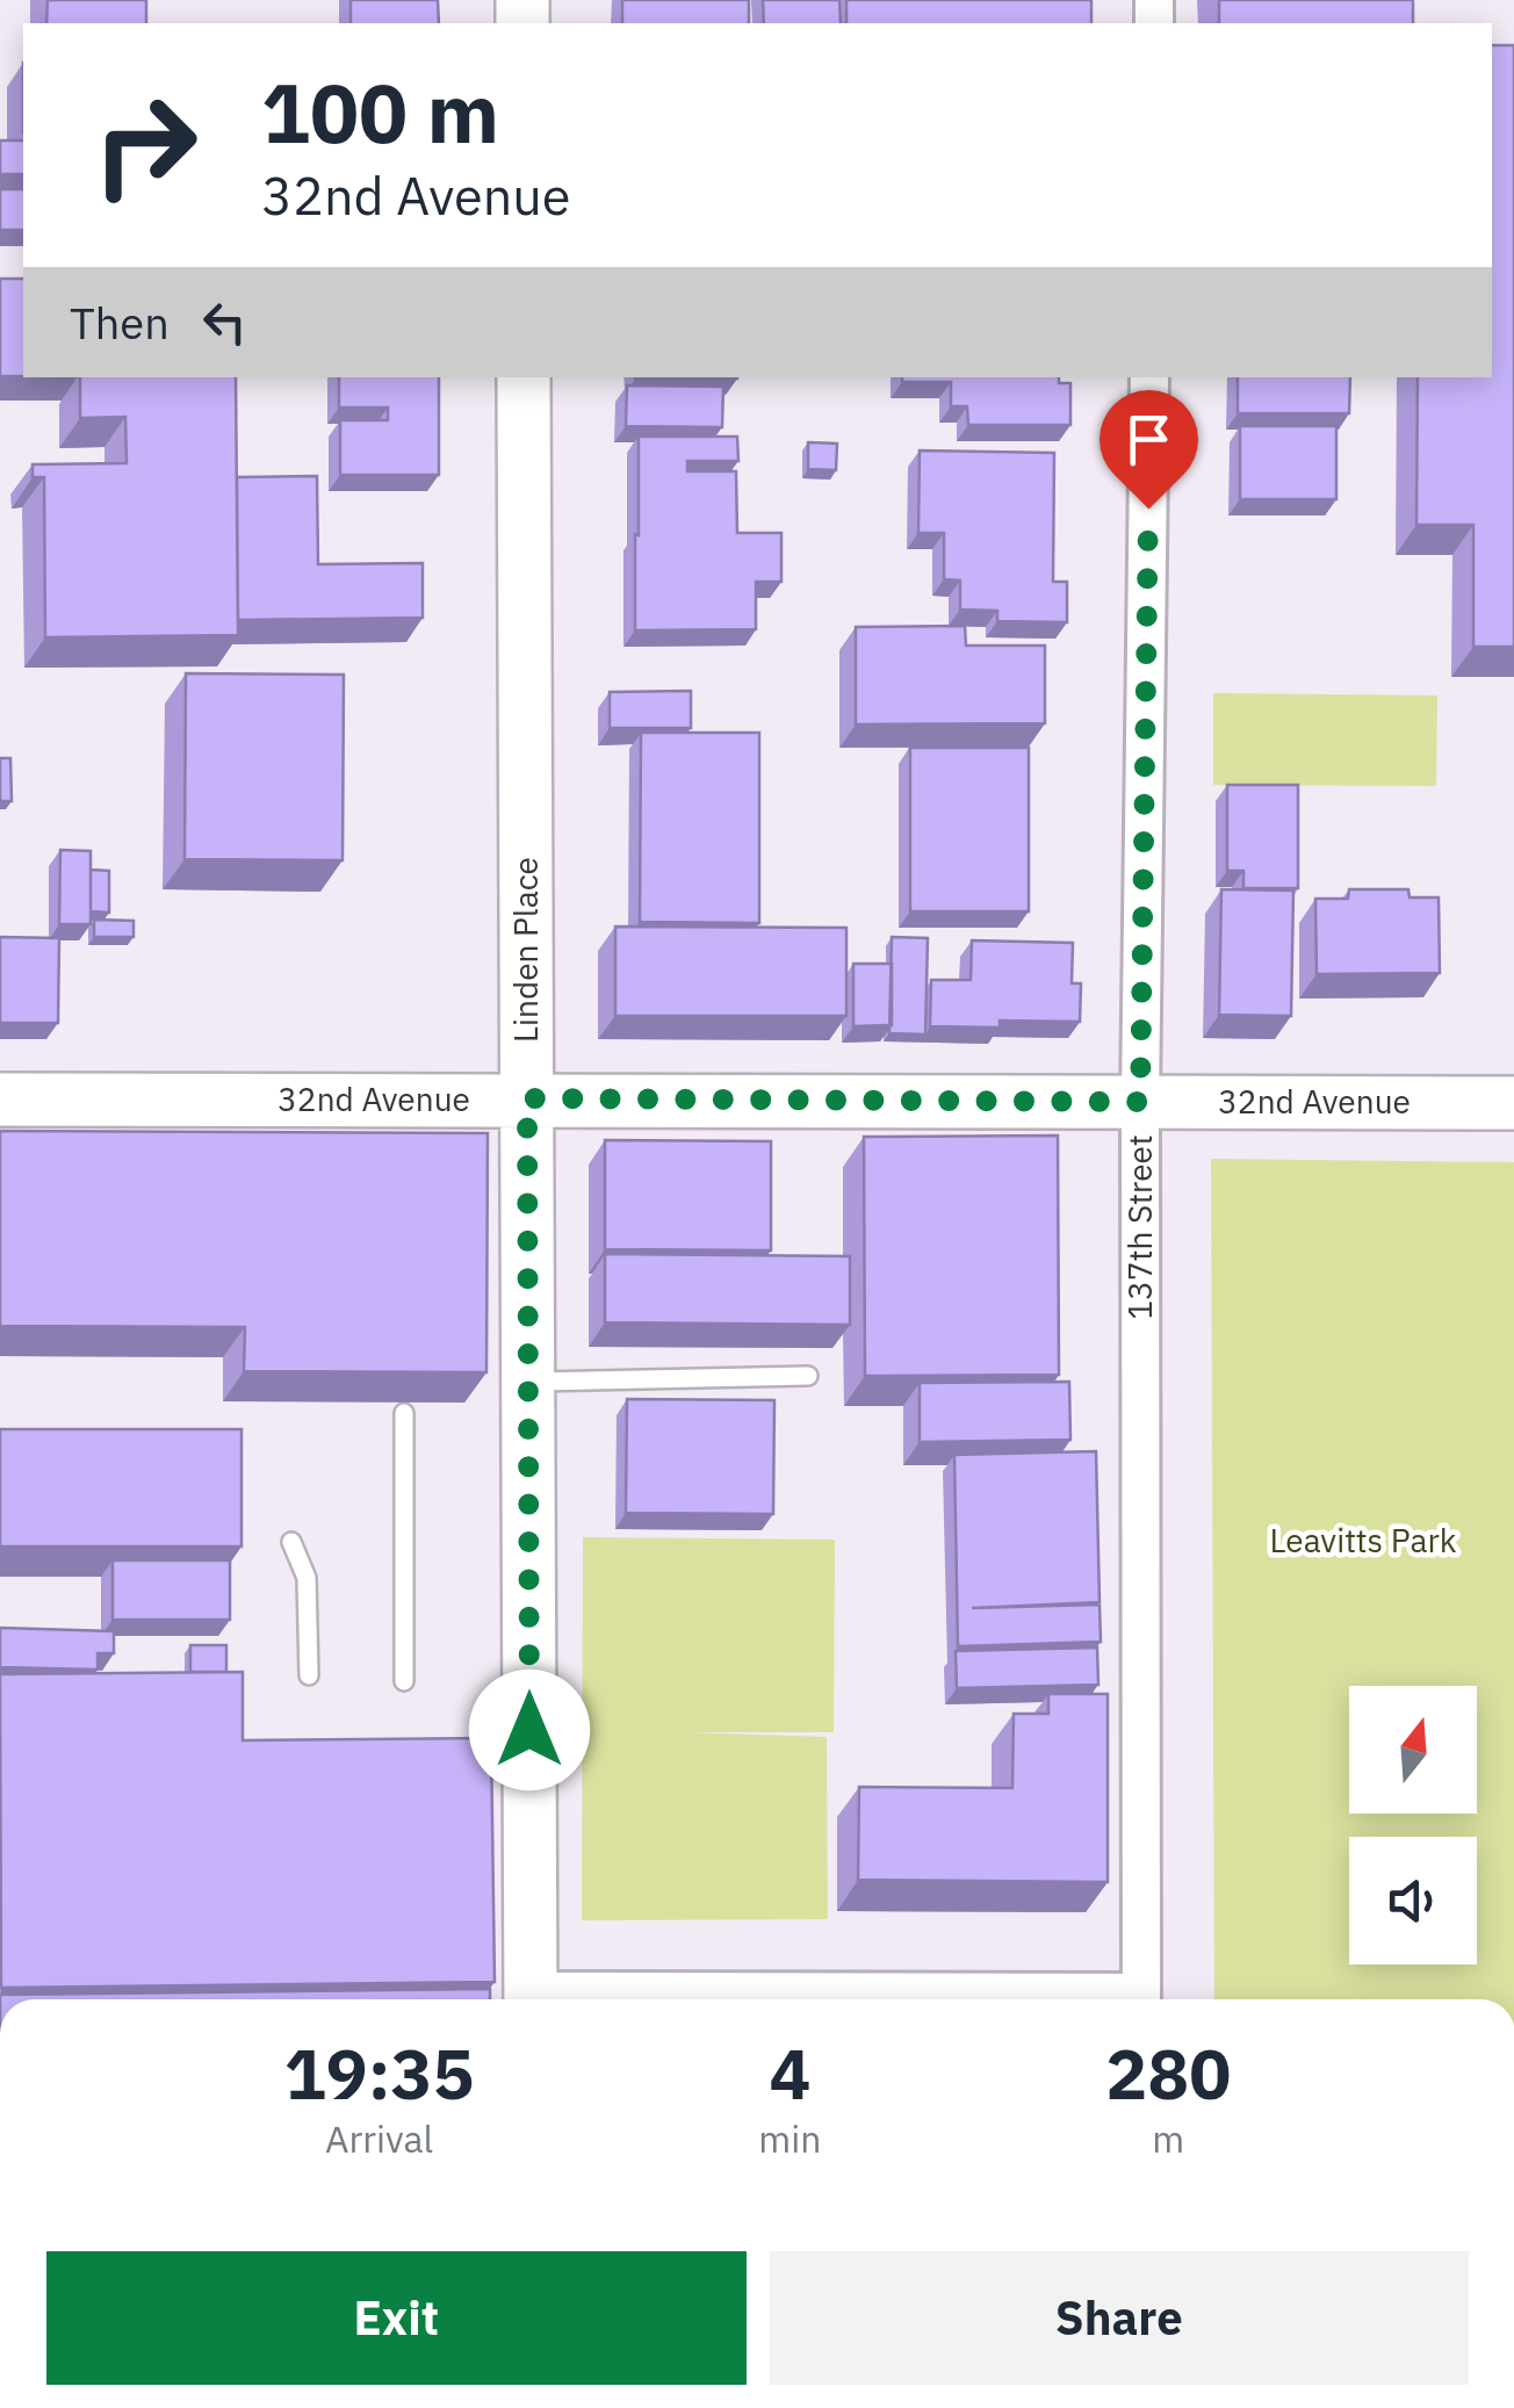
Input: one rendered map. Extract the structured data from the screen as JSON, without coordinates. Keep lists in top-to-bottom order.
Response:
{
  "streets": {
    "main road": ["Linden Place", "32nd Avenue"],
    "street": ["137th Street"]
  },
  "crossings": [
    ["Linden Place", "32nd Avenue"],
    ["32nd Avenue", "137th Street"]
  ],
  "parks": ["Leavitts Park"],
  "north": "top",
  "page": {
    "turn": ["100 m", "32nd Avenue"],
    "then": "Then",
    "eta": [
      "19:35",
      "Arrival",
      "4",
      "min",
      "280",
      "m"
    ],
    "buttons": ["Exit", "Share"]
  }
}
